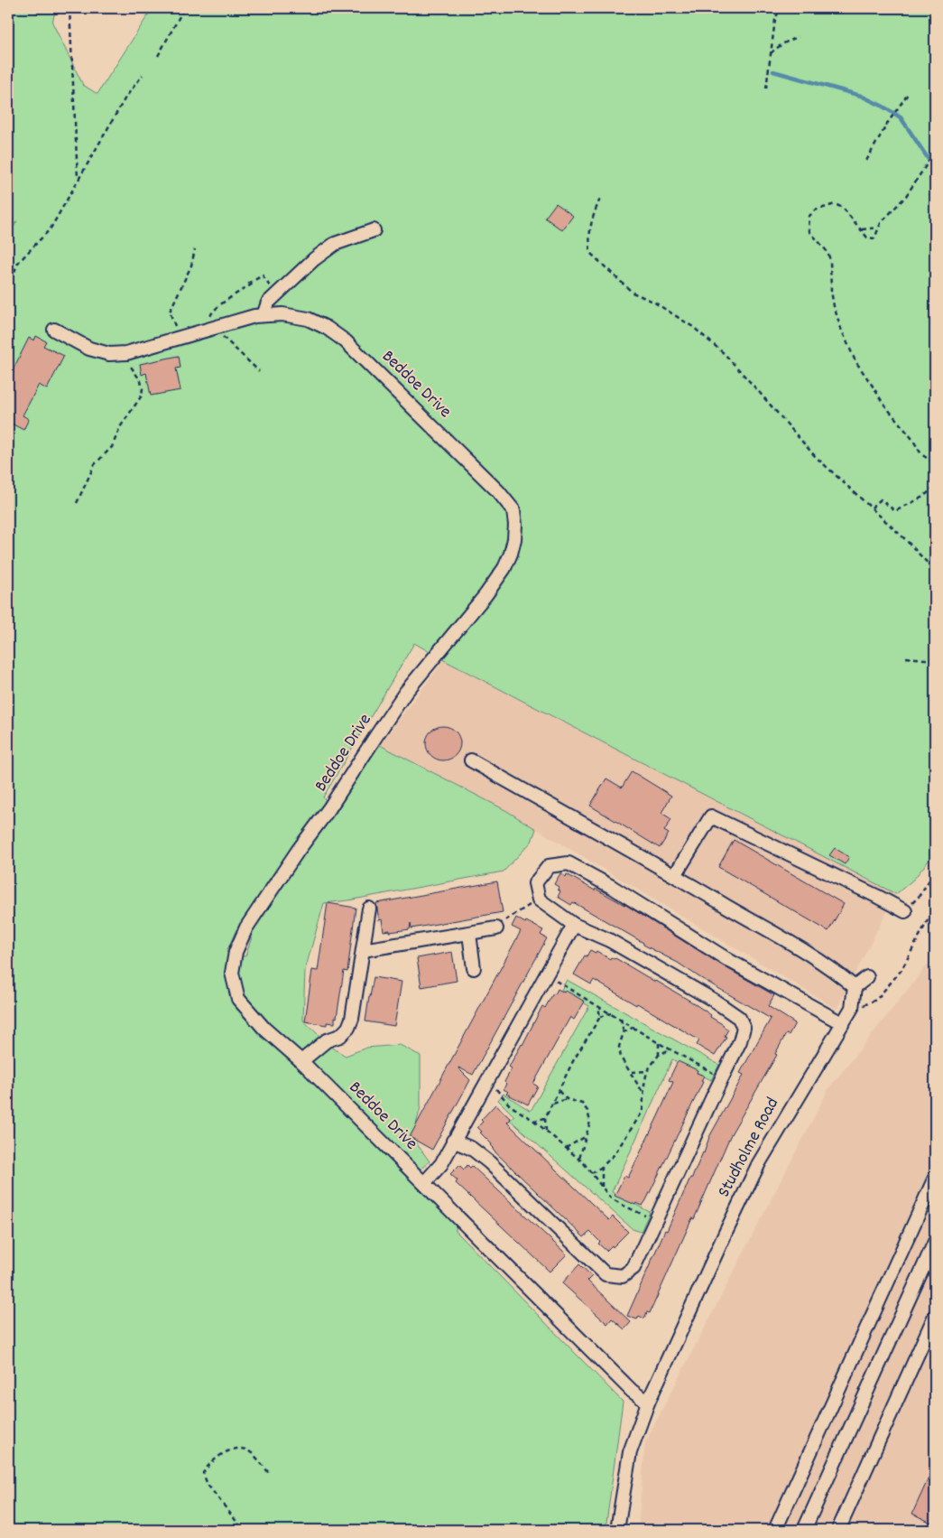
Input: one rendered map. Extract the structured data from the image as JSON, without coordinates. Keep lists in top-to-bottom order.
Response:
{
  "streets": {
    "street": ["Beddoe Drive", "Studholme Road"]
  },
  "crossings": [
    ["Beddoe Drive", "Studholme Road"]
  ]
}
